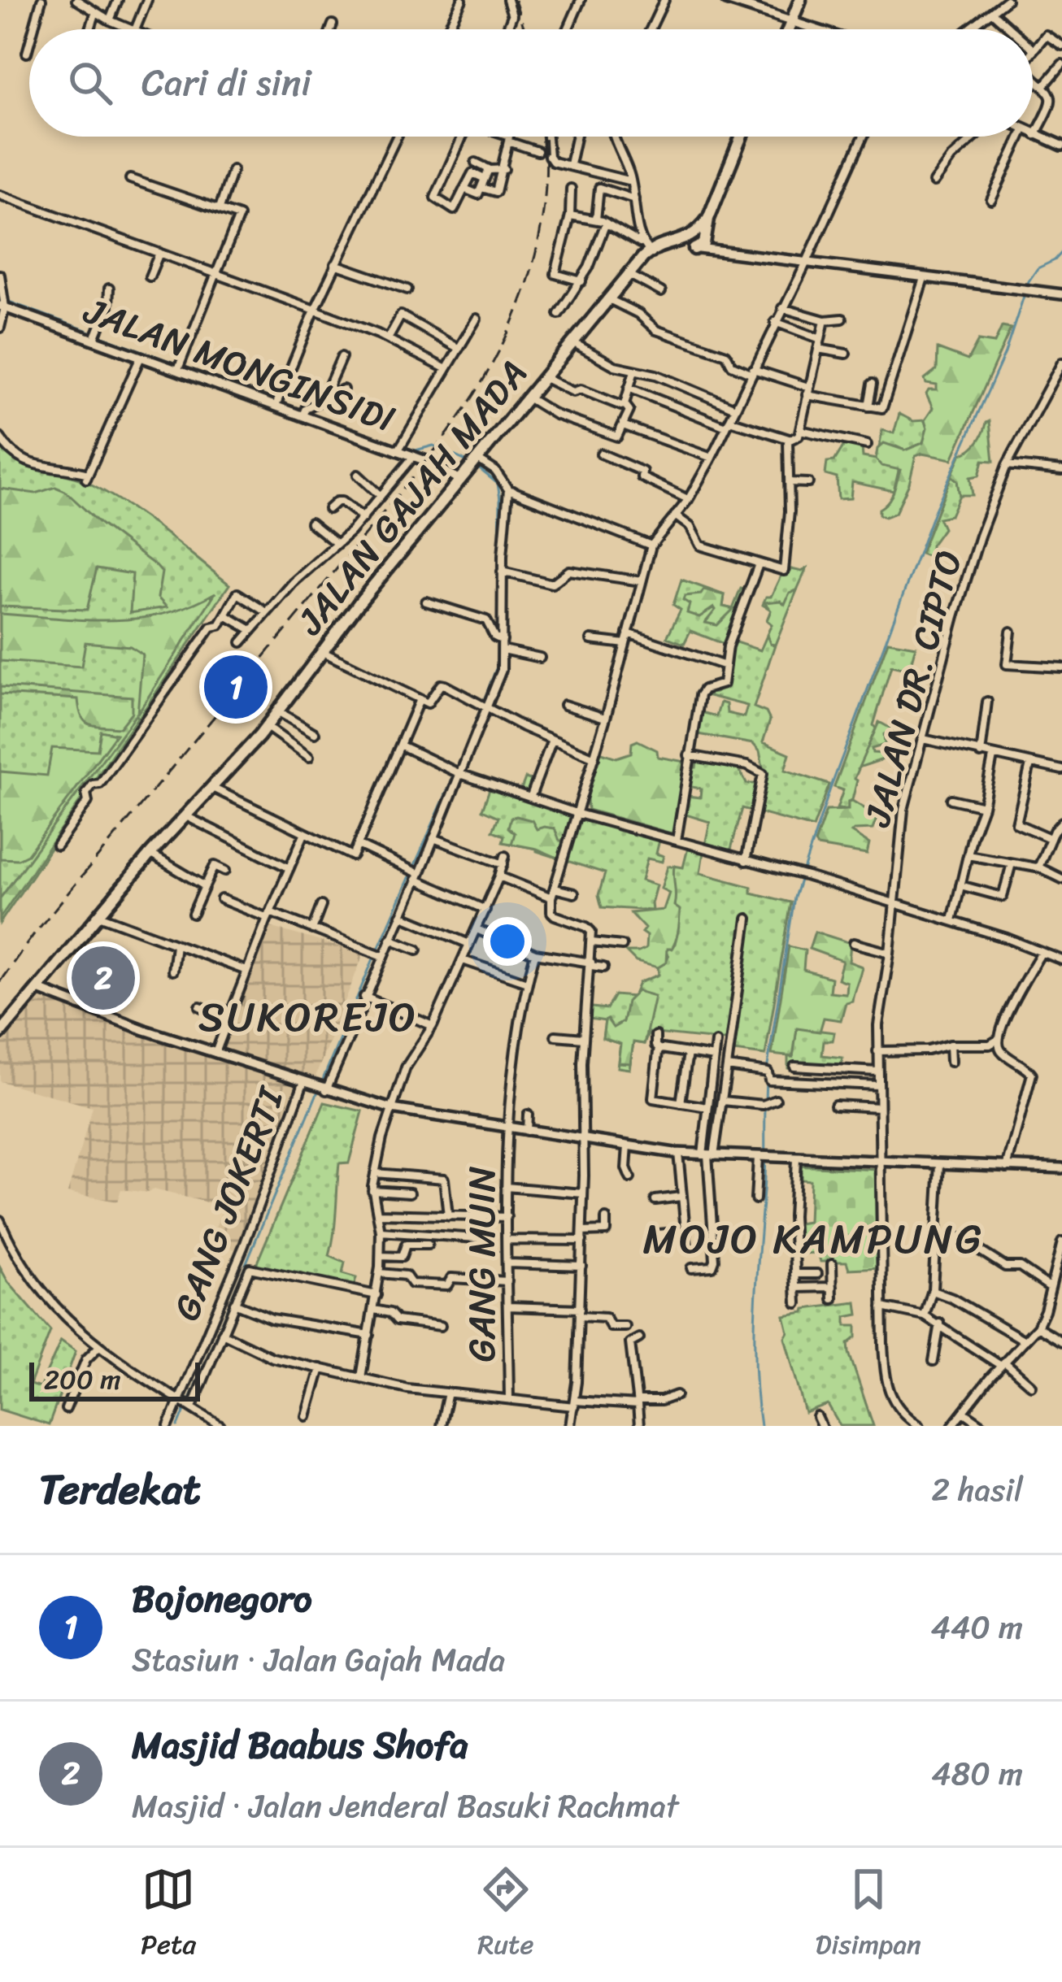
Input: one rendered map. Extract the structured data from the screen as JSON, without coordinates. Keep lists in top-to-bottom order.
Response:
{
  "streets": {
    "highway": ["JALAN GAJAH MADA"],
    "main road": ["JALAN MONGINSIDI"],
    "street": ["JALAN DR. CIPTO", "GANG JOKERTI", "GANG MUIN"]
  },
  "crossings": [
    ["JALAN MONGINSIDI", "JALAN GAJAH MADA"]
  ],
  "districts": ["SUKOREJO", "MOJO KAMPUNG"],
  "scale_bar": "200 m",
  "page": {
    "search": "Cari di sini",
    "pins": ["1", "2"],
    "scale": "200 m",
    "heading": ["Terdekat", "2 hasil"],
    "list": [
      {
        "mark": "1",
        "name": "Bojonegoro",
        "note": "Stasiun · Jalan Gajah Mada",
        "value": "440 m"
      },
      {
        "mark": "2",
        "name": "Masjid Baabus Shofa",
        "note": "Masjid · Jalan Jenderal Basuki Rachmat",
        "value": "480 m"
      }
    ],
    "nav": ["Peta", "Rute", "Disimpan"]
  }
}
